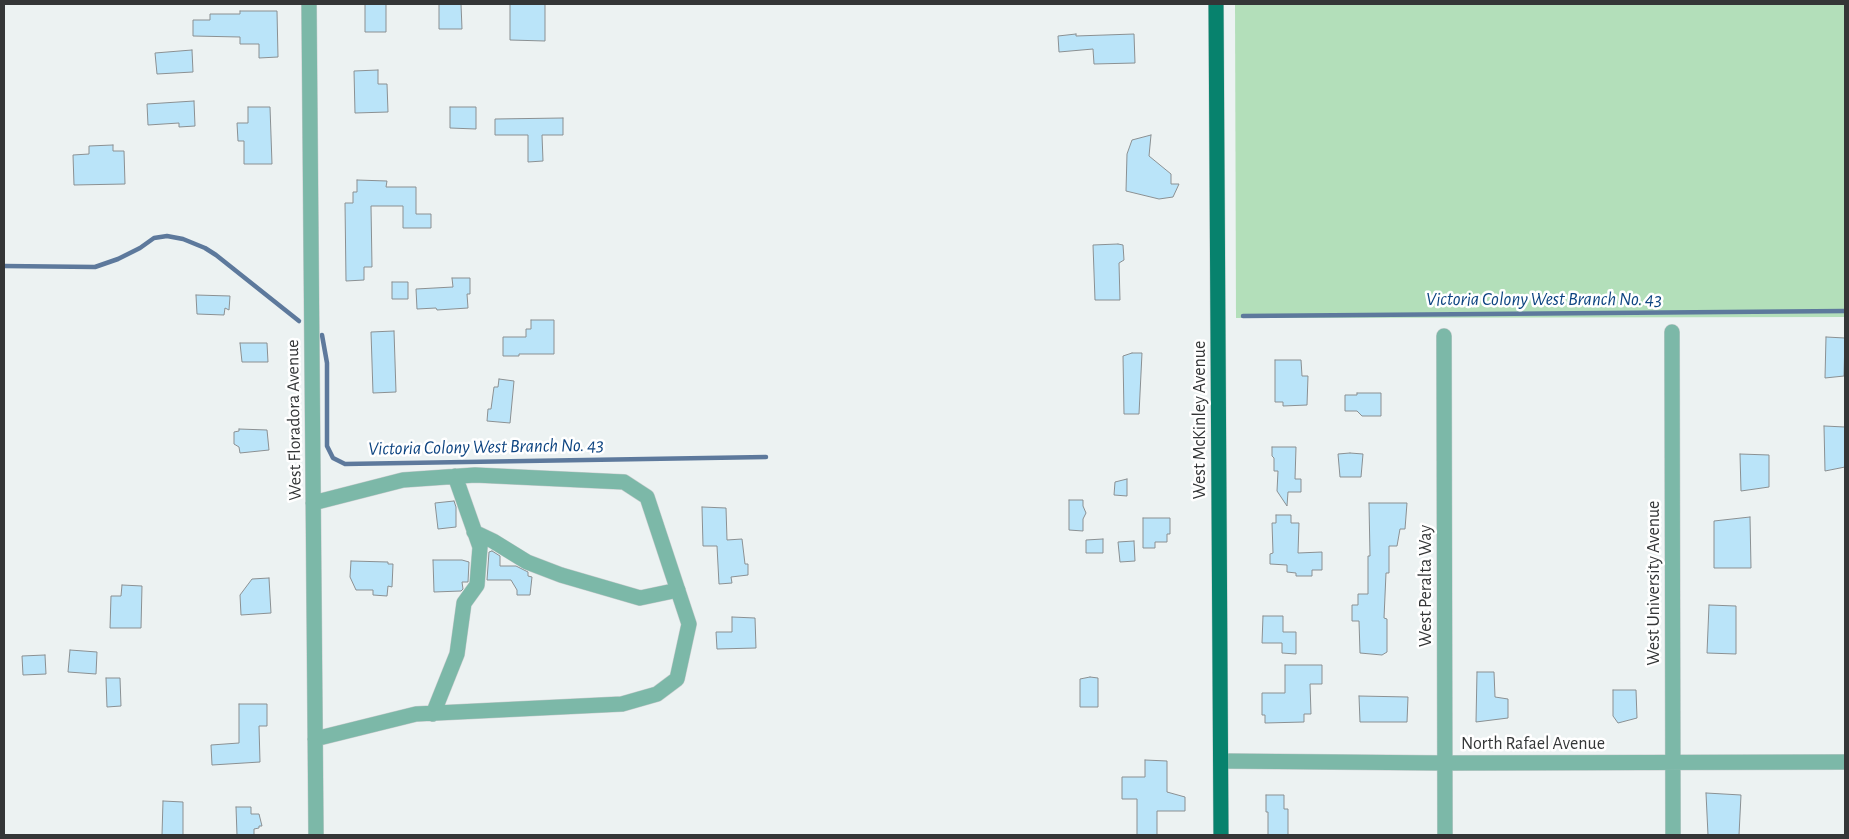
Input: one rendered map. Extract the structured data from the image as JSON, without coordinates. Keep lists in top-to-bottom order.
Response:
{
  "streets": {
    "main road": ["West McKinley Avenue"],
    "street": [
      "West Floradora Avenue",
      "West University Avenue",
      "West Peralta Way",
      "North Rafael Avenue"
    ]
  },
  "crossings": [
    ["West McKinley Avenue", "North Rafael Avenue"],
    ["West University Avenue", "North Rafael Avenue"],
    ["West Peralta Way", "North Rafael Avenue"]
  ],
  "water": ["Victoria Colony West Branch No. 43"]
}
